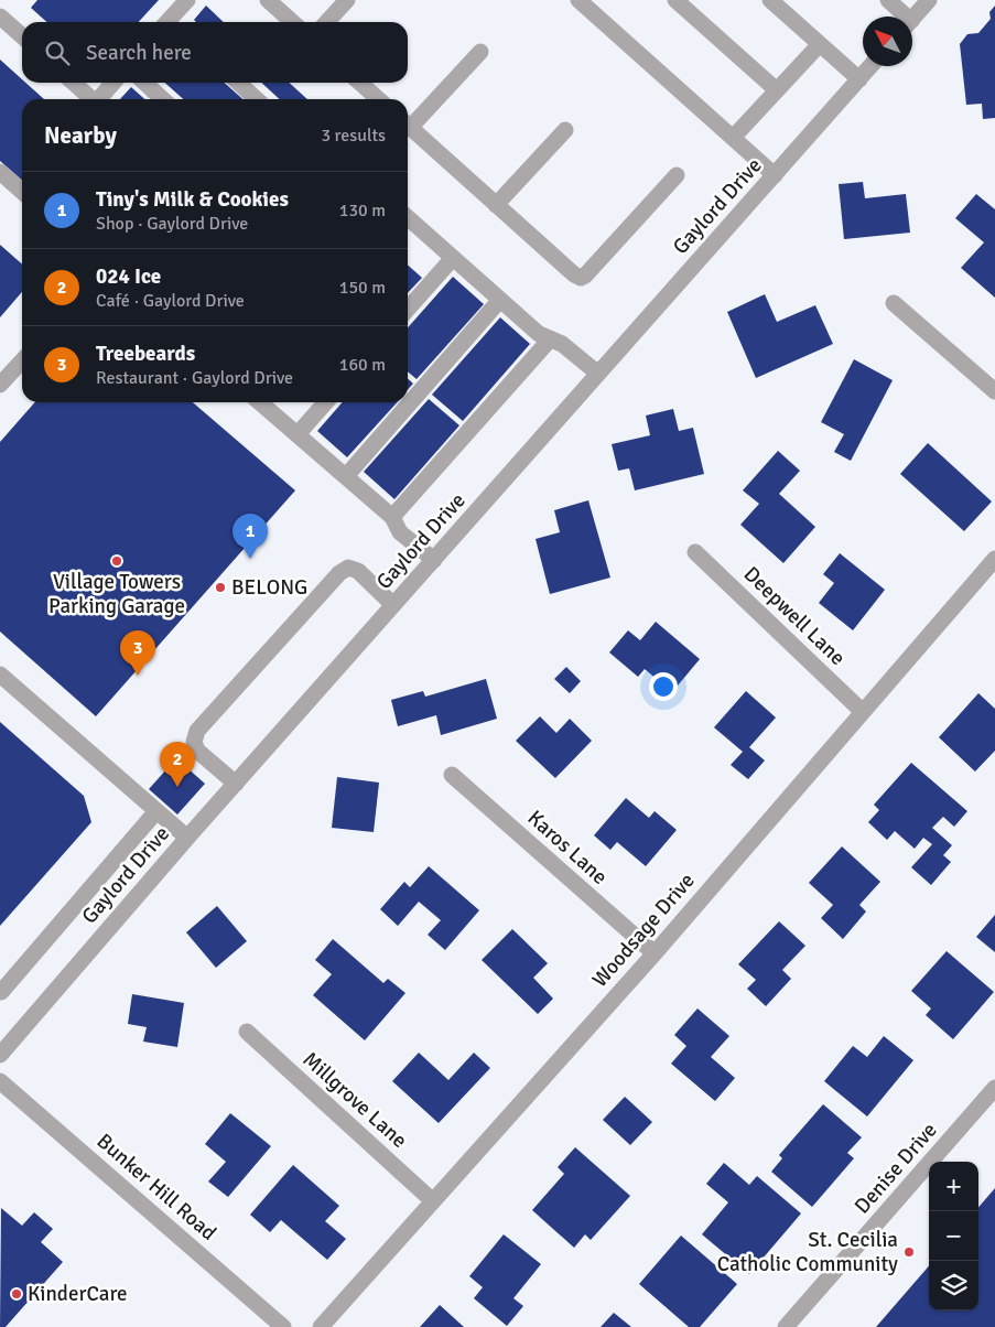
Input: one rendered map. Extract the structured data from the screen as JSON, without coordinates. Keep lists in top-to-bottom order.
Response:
{
  "streets": {
    "street": [
      "Gaylord Drive",
      "Deepwell Lane",
      "Karos Lane",
      "Woodsage Drive",
      "Millgrove Lane",
      "Denise Drive",
      "Bunker Hill Road"
    ]
  },
  "crossings": [
    ["Deepwell Lane", "Woodsage Drive"],
    ["Karos Lane", "Woodsage Drive"],
    ["Woodsage Drive", "Millgrove Lane"]
  ],
  "places": [
    "Village Towers Parking Garage",
    "BELONG",
    "St. Cecilia Catholic Community",
    "KinderCare"
  ],
  "north": "top left",
  "page": {
    "search": "Search here",
    "heading": ["Nearby", "3 results"],
    "list": [
      {
        "mark": "1",
        "name": "Tiny's Milk & Cookies",
        "note": "Shop · Gaylord Drive",
        "value": "130 m"
      },
      {
        "mark": "2",
        "name": "024 Ice",
        "note": "Café · Gaylord Drive",
        "value": "150 m"
      },
      {
        "mark": "3",
        "name": "Treebeards",
        "note": "Restaurant · Gaylord Drive",
        "value": "160 m"
      }
    ],
    "pins": ["1", "3", "2"],
    "map_buttons": ["+", "−"]
  }
}
